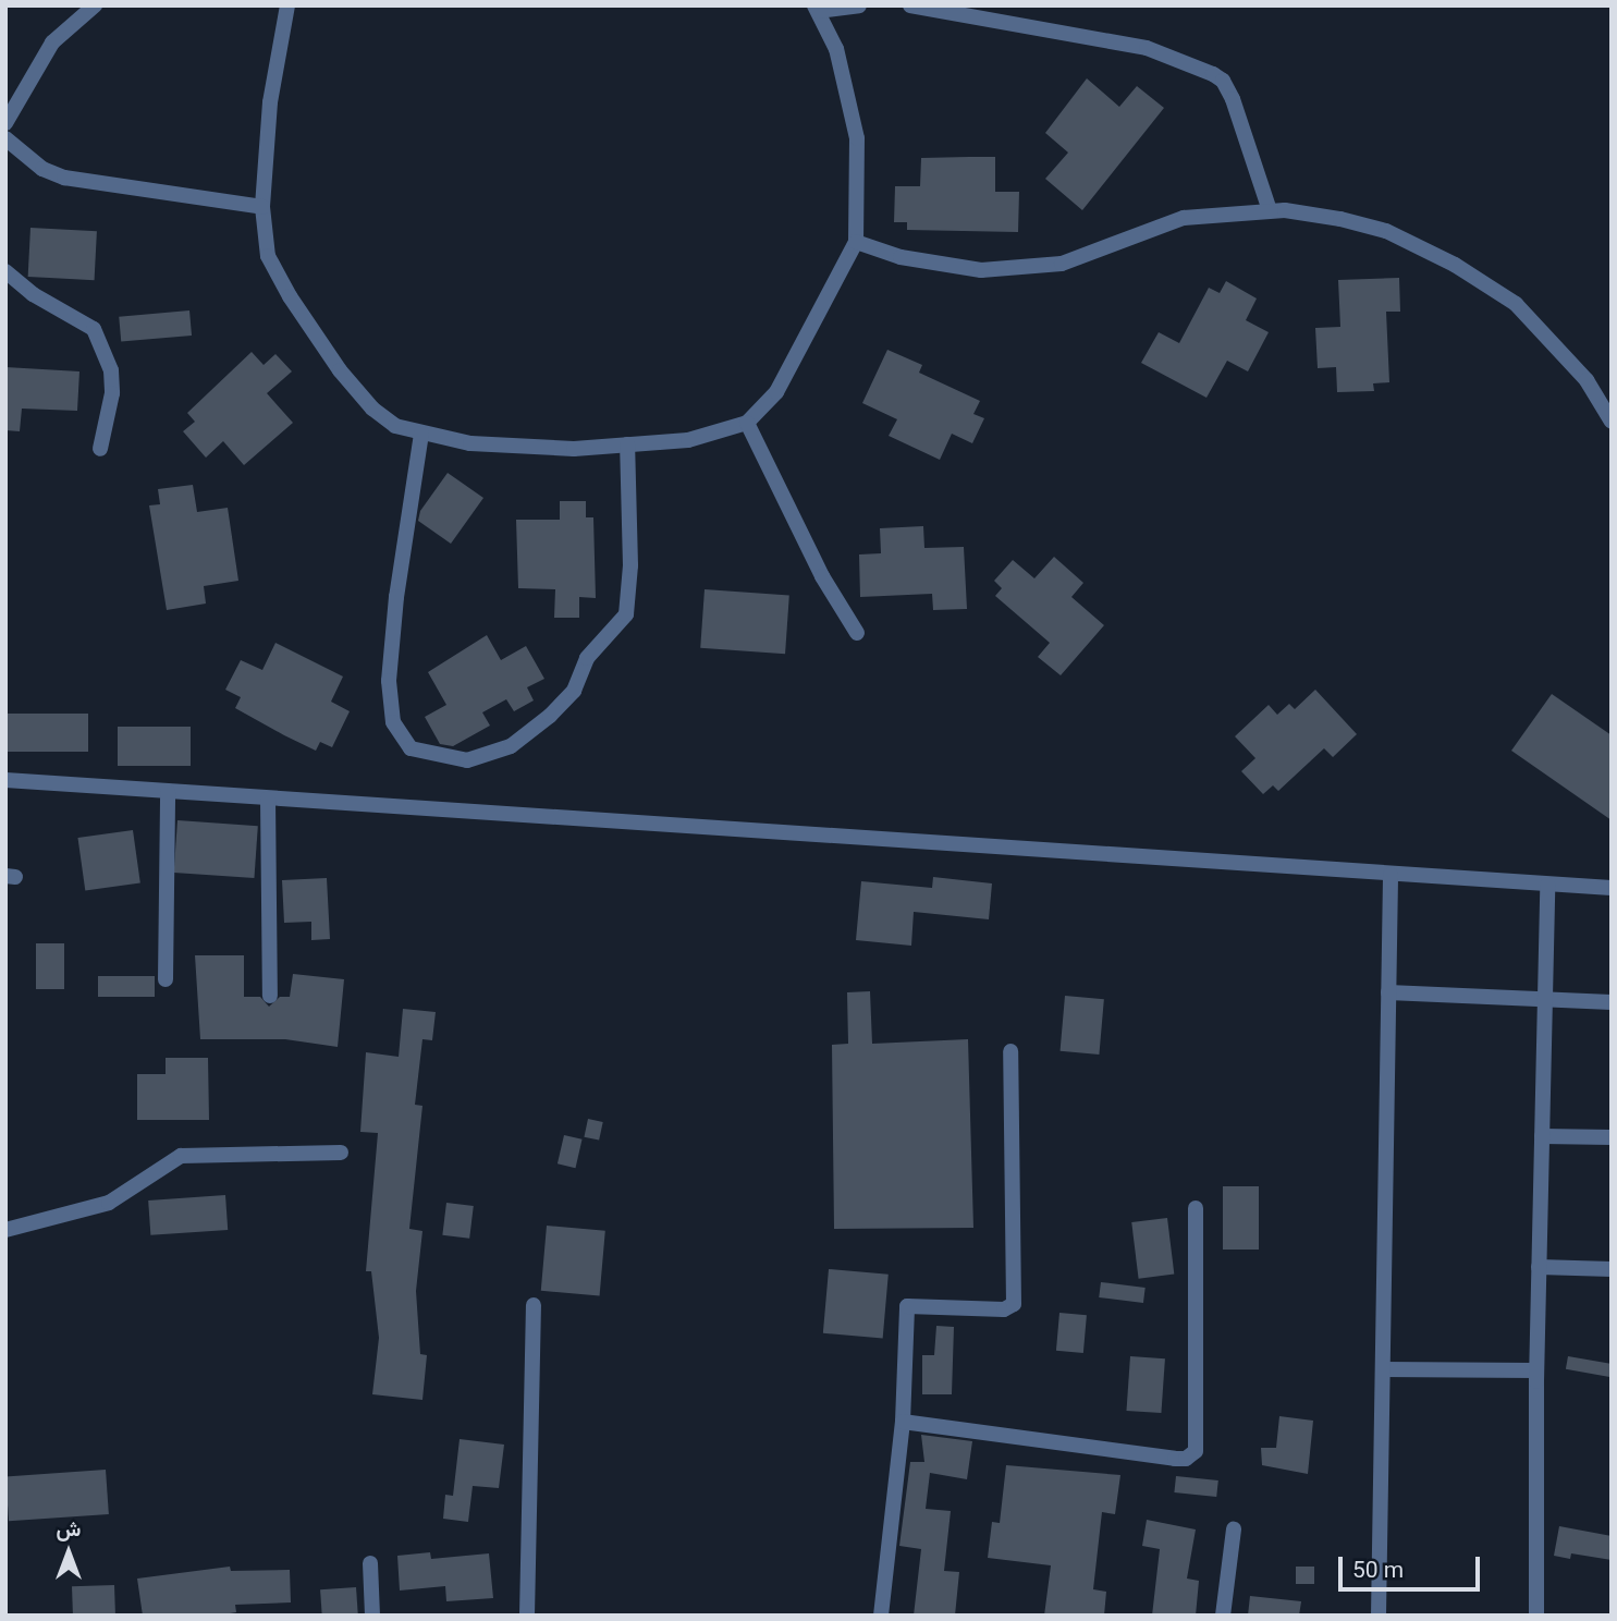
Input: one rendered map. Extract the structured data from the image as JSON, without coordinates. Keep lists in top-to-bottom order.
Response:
{
  "scale_bar": "50 m",
  "north": "top"
}
